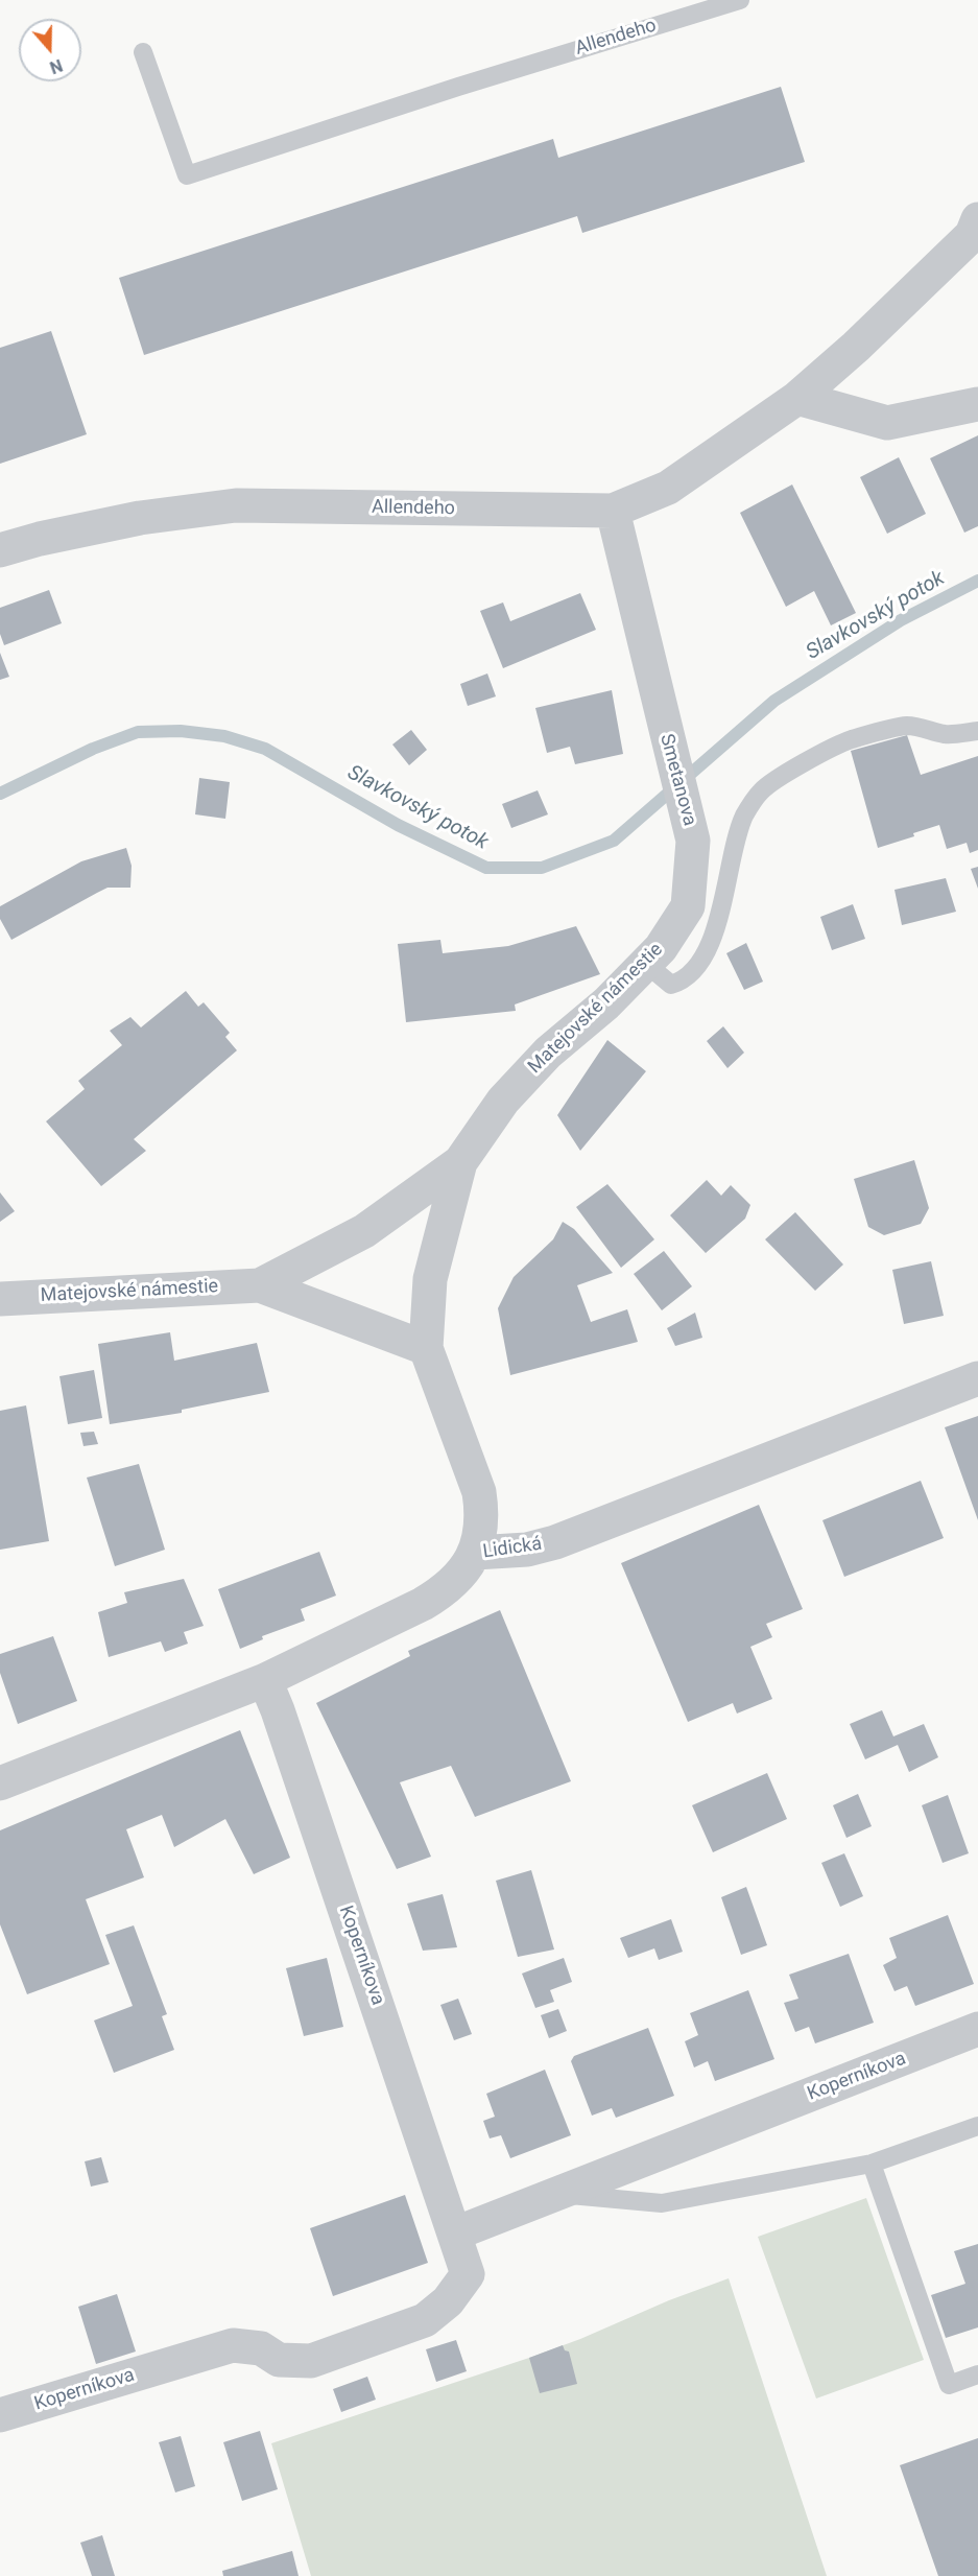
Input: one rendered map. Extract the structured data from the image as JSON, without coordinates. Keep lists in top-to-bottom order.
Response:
{
  "streets": {
    "street": [
      "Allendeho",
      "Smetanova",
      "Matejovské námestie",
      "Lidická",
      "Koperníkova"
    ]
  },
  "crossings": [
    ["Allendeho", "Smetanova"],
    ["Smetanova", "Matejovské námestie"],
    ["Matejovské námestie", "Lidická"],
    ["Lidická", "Koperníkova"]
  ],
  "water": ["Slavkovský potok"],
  "north": "bottom"
}
